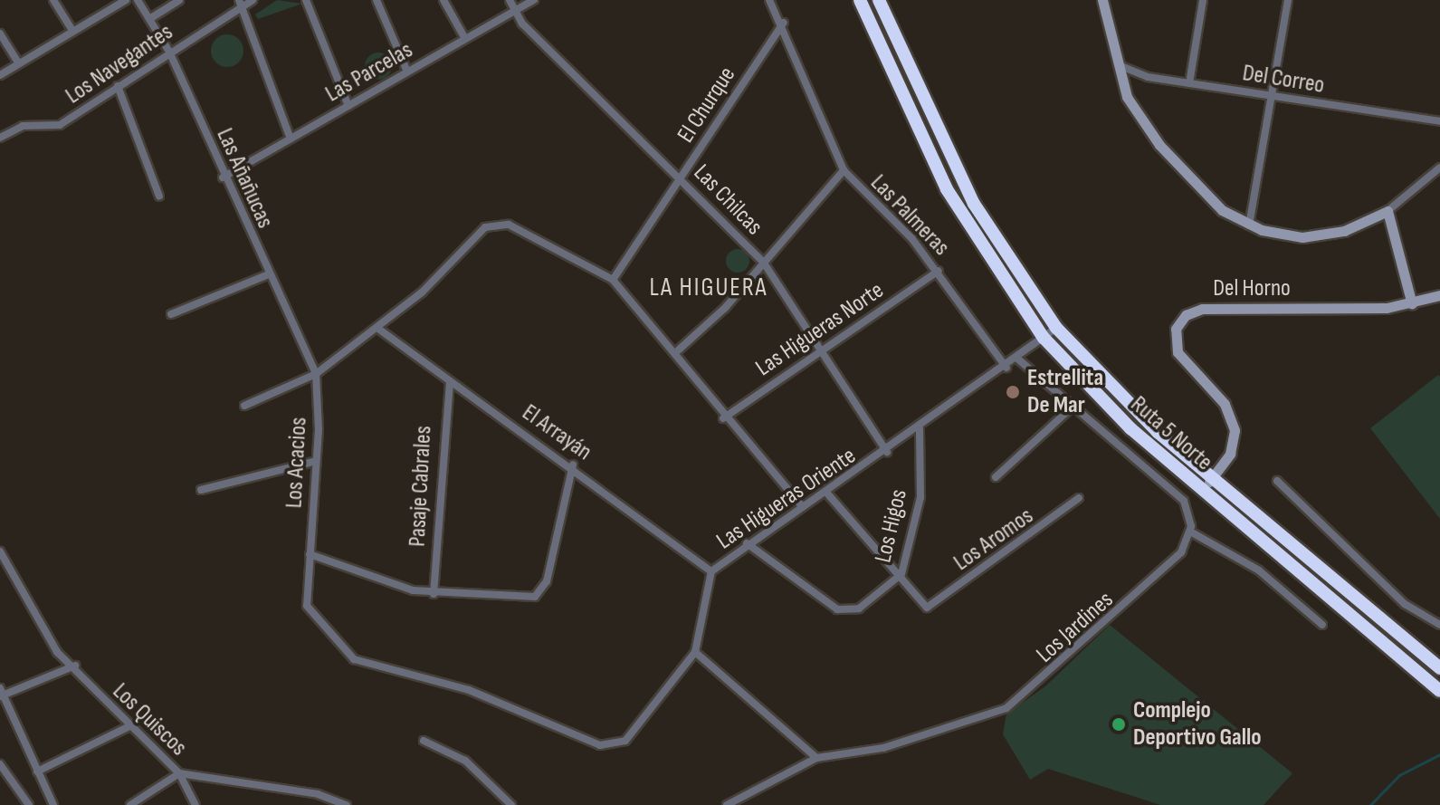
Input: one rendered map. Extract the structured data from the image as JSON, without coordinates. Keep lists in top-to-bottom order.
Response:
{
  "streets": {
    "highway": ["Ruta 5 Norte"],
    "street": [
      "Los Navegantes",
      "Las Parcelas",
      "Del Correo",
      "El Churque",
      "Las Añañucas",
      "Las Chilcas",
      "Las Palmeras",
      "Del Horno",
      "Las Higueras Norte",
      "El Arrayán",
      "Los Acacios",
      "Pasaje Cabrales",
      "Las Higueras Oriente",
      "Los Higos",
      "Los Aromos",
      "Los Jardines",
      "Los Quiscos"
    ]
  },
  "crossings": [
    ["Los Navegantes", "Las Añañucas"],
    ["Las Parcelas", "Las Añañucas"],
    ["Las Parcelas", "Las Chilcas"],
    ["El Churque", "Las Chilcas"],
    ["El Churque", "Las Palmeras"],
    ["Las Añañucas", "Los Acacios"],
    ["Las Chilcas", "Las Higueras Norte"],
    ["Las Chilcas", "Las Higueras Oriente"],
    ["Las Palmeras", "Las Higueras Norte"],
    ["Las Palmeras", "Las Higueras Oriente"],
    ["Del Horno", "Ruta 5 Norte"],
    ["El Arrayán", "Pasaje Cabrales"],
    ["El Arrayán", "Las Higueras Oriente"],
    ["Ruta 5 Norte", "Las Higueras Oriente"],
    ["Los Acacios", "Las Higueras Oriente"],
    ["Las Higueras Oriente", "Los Higos"],
    ["Los Higos", "Los Aromos"]
  ],
  "districts": ["LA HIGUERA"],
  "places": ["Estrellita De Mar", "Complejo Deportivo Gallo"]
}
